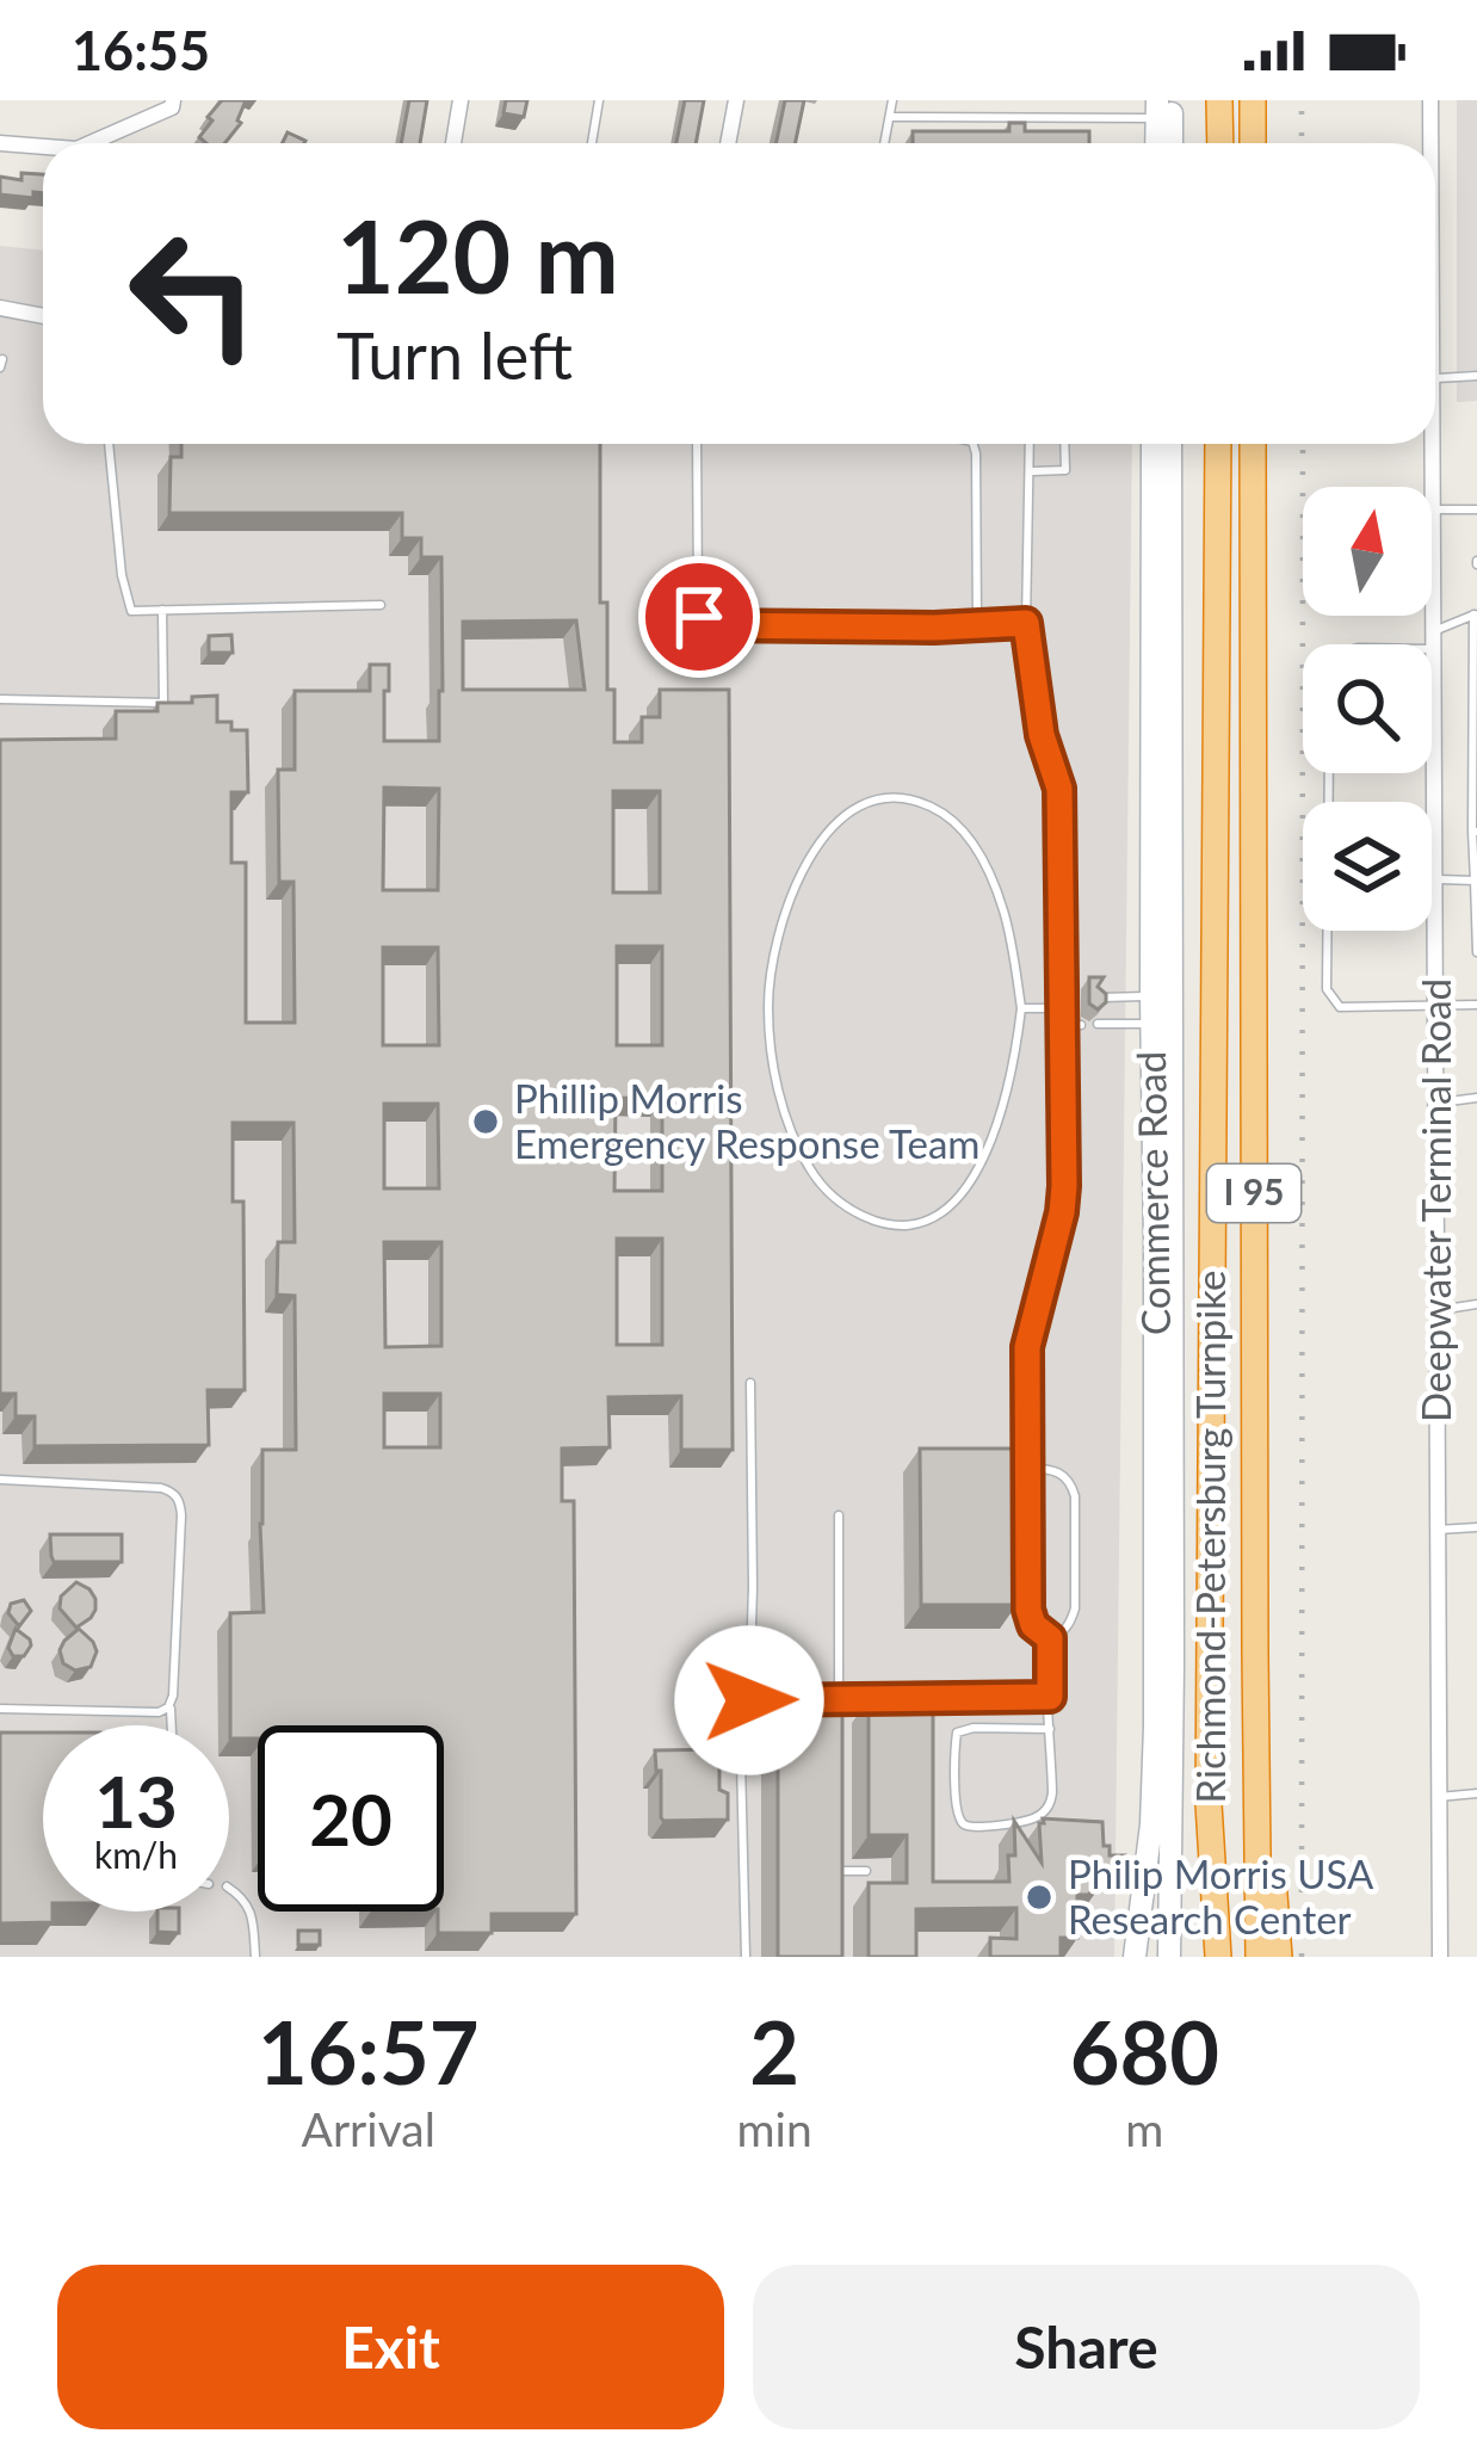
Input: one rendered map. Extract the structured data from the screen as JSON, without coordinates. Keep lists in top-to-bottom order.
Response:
{
  "streets": {
    "highway": ["I 95", "Richmond-Petersburg Turnpike"],
    "main road": ["Commerce Road"],
    "street": ["Deepwater Terminal Road"]
  },
  "places": ["Phillip Morris Emergency Response Team", "Philip Morris USA Research Center"],
  "north": "top",
  "page": {
    "status": "16:55",
    "turn": ["120 m", "Turn left"],
    "speed": "13 km/h",
    "limit": "20",
    "eta": [
      "16:57",
      "Arrival",
      "2",
      "min",
      "680",
      "m"
    ],
    "buttons": ["Exit", "Share"]
  }
}
